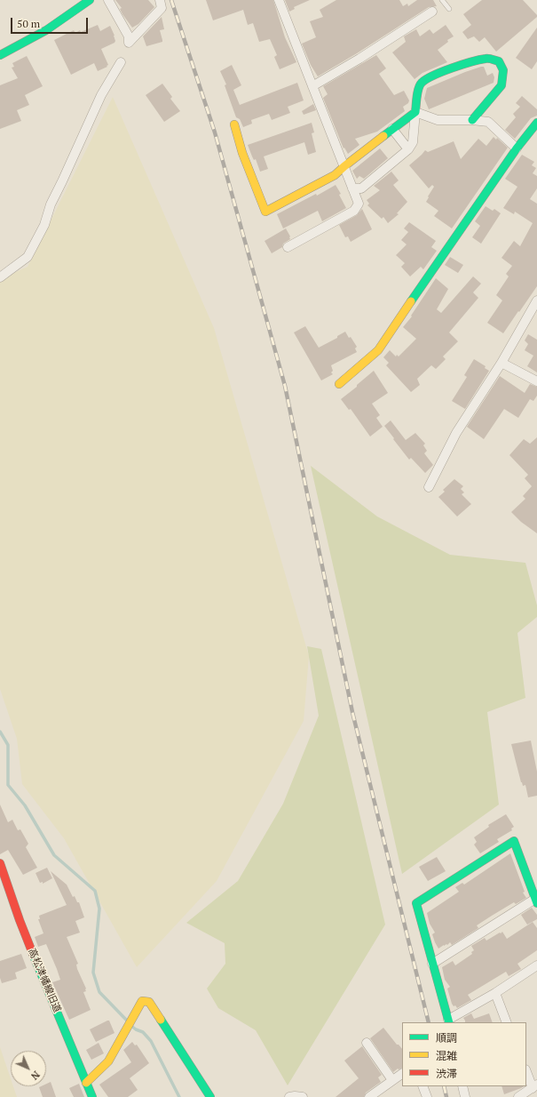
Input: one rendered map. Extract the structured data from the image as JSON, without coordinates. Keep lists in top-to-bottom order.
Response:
{
  "streets": {
    "street": ["高松津幡線旧道"]
  },
  "legend": ["順調", "混雑", "渋滞"],
  "scale_bar": "50 m",
  "north": "bottom right"
}
